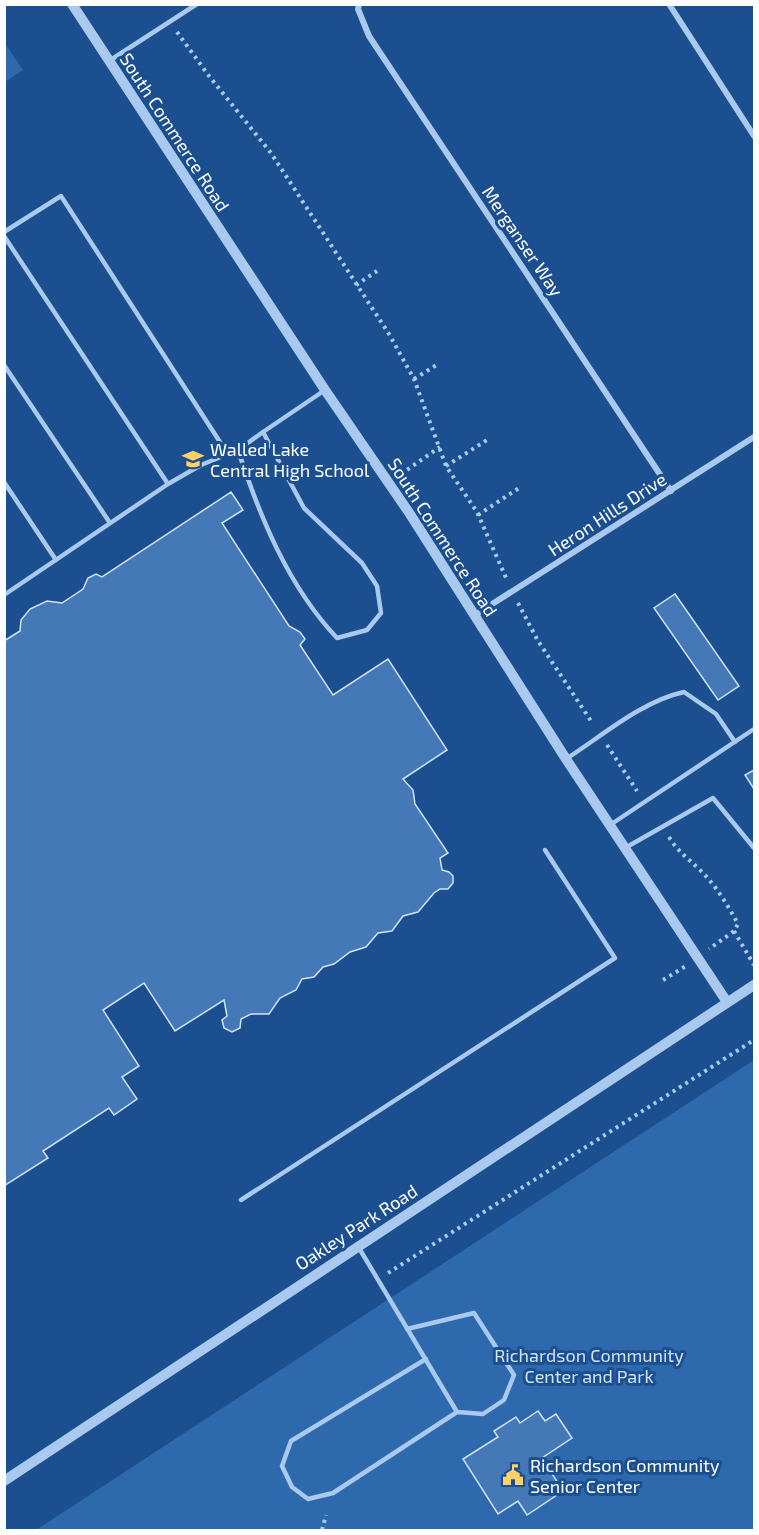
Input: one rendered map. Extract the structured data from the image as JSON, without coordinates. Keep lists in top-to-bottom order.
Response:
{
  "streets": {
    "street": [
      "South Commerce Road",
      "Merganser Way",
      "Heron Hills Drive",
      "Oakley Park Road"
    ]
  },
  "crossings": [
    ["South Commerce Road", "Heron Hills Drive"],
    ["South Commerce Road", "Oakley Park Road"],
    ["Merganser Way", "Heron Hills Drive"]
  ],
  "parks": ["Richardson Community Center and Park"],
  "places": {
    "school or university": ["Walled Lake Central High School"],
    "public building": ["Richardson Community Senior Center"]
  }
}
